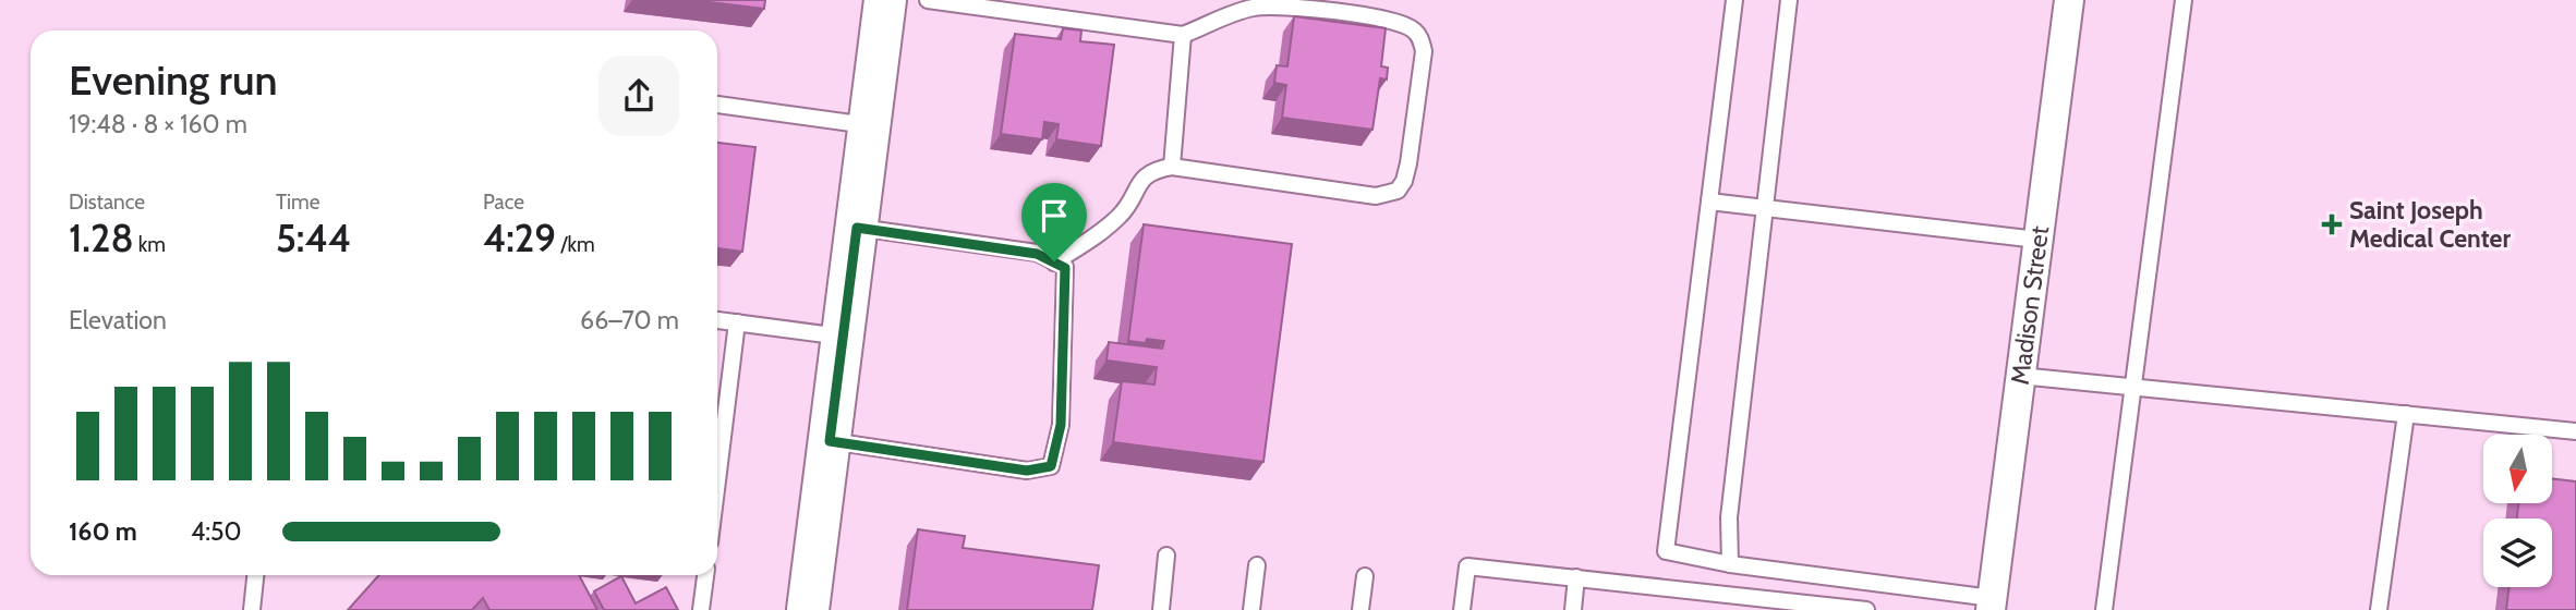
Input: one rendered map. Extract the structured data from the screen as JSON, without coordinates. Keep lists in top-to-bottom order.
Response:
{
  "streets": {
    "street": ["Madison Street"]
  },
  "places": {
    "health": ["Saint Joseph Medical Center"]
  },
  "north": "bottom",
  "page": {
    "heading": ["Evening run", "19:48 · 8 × 160 m"],
    "stats": [
      ["Distance", "1.28 km"],
      ["Time", "5:44"],
      ["Pace", "4:29 /km"]
    ],
    "chart": ["Elevation", "66–70 m"],
    "list": [
      {
        "name": "160 m",
        "note": "4:50"
      }
    ]
  }
}
